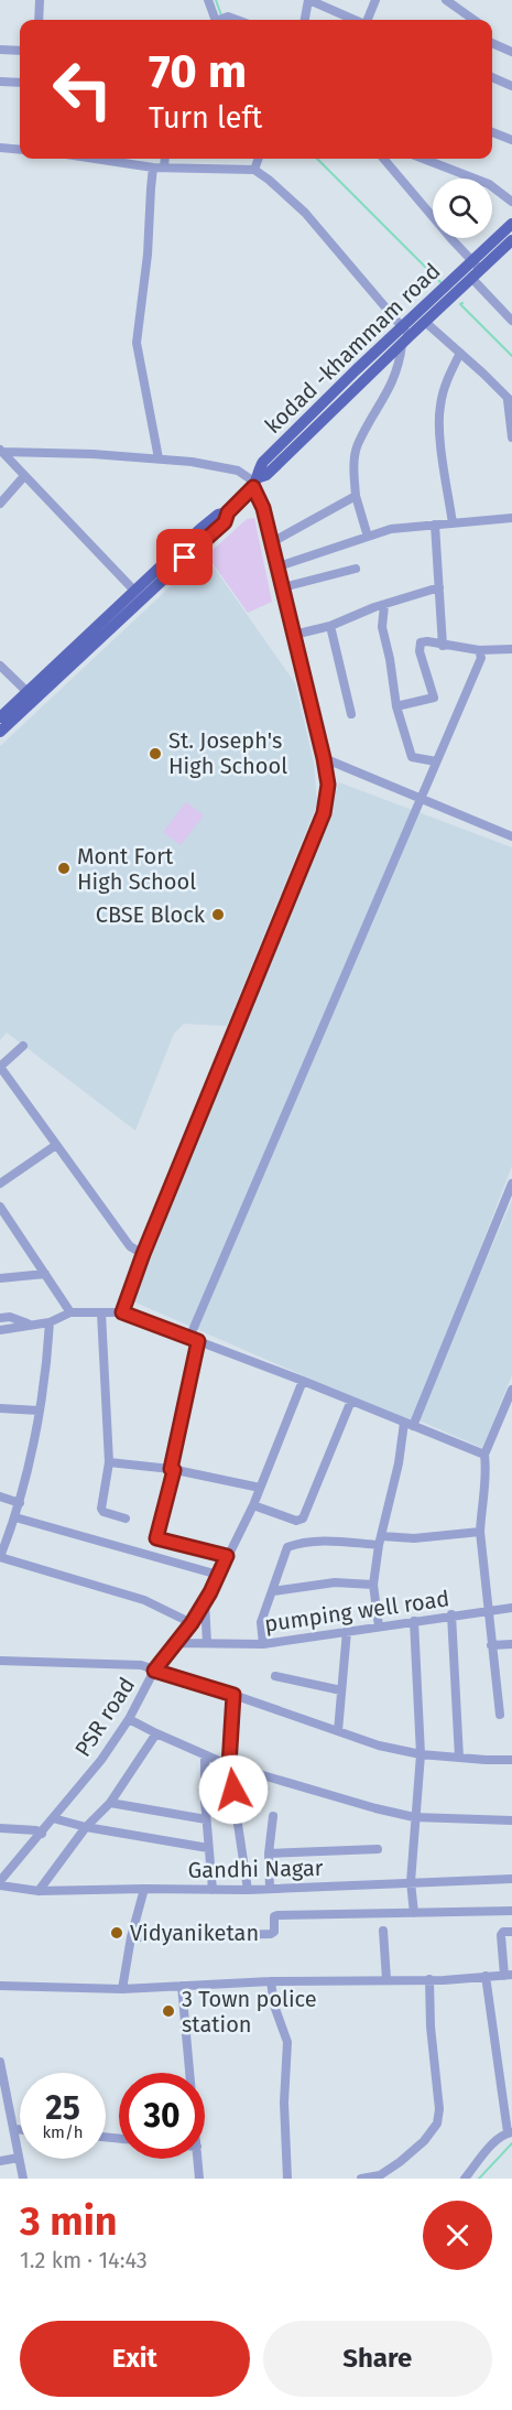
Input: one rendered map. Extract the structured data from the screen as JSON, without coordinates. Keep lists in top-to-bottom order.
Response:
{
  "streets": {
    "main road": ["kodad -khammam road"],
    "street": ["pumping well road", "PSR road", "Gandhi Nagar"]
  },
  "crossings": [
    ["pumping well road", "PSR road"],
    ["PSR road", "Gandhi Nagar"]
  ],
  "places": [
    "St. Joseph's High School",
    "Mont Fort High School",
    "CBSE Block",
    "Vidyaniketan",
    "3 Town police station"
  ],
  "page": {
    "turn": ["70 m", "Turn left"],
    "speed": "25 km/h",
    "limit": "30",
    "heading": ["3 min", "1.2 km · 14:43"],
    "buttons": ["Exit", "Share"]
  }
}
